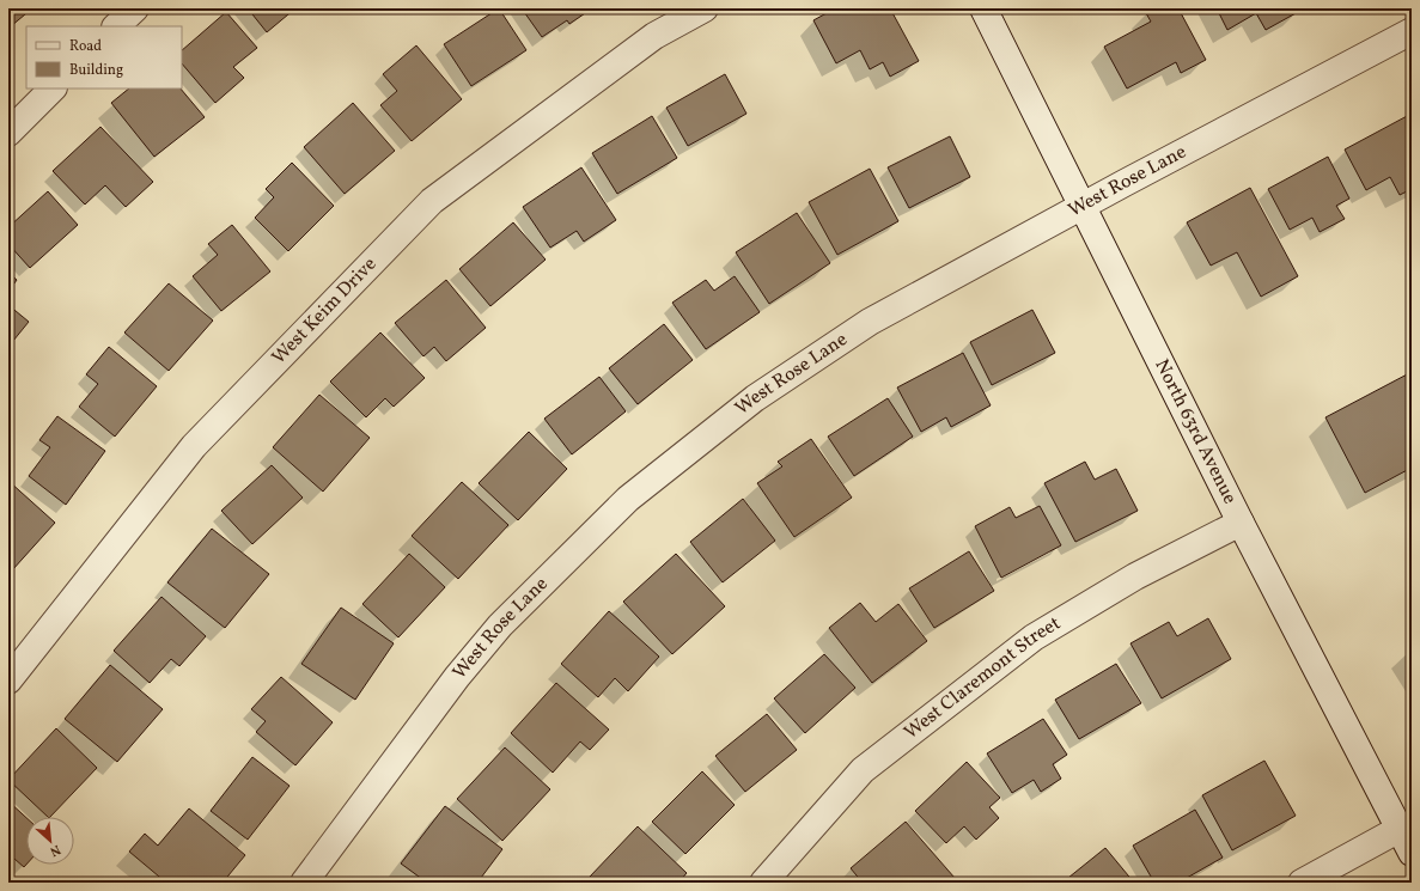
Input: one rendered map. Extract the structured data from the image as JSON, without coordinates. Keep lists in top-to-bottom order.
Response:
{
  "streets": {
    "street": [
      "West Rose Lane",
      "West Keim Drive",
      "North 63rd Avenue",
      "West Claremont Street"
    ]
  },
  "crossings": [
    ["West Rose Lane", "North 63rd Avenue"],
    ["North 63rd Avenue", "West Claremont Street"]
  ],
  "legend": ["Road", "Building"],
  "north": "bottom right"
}
